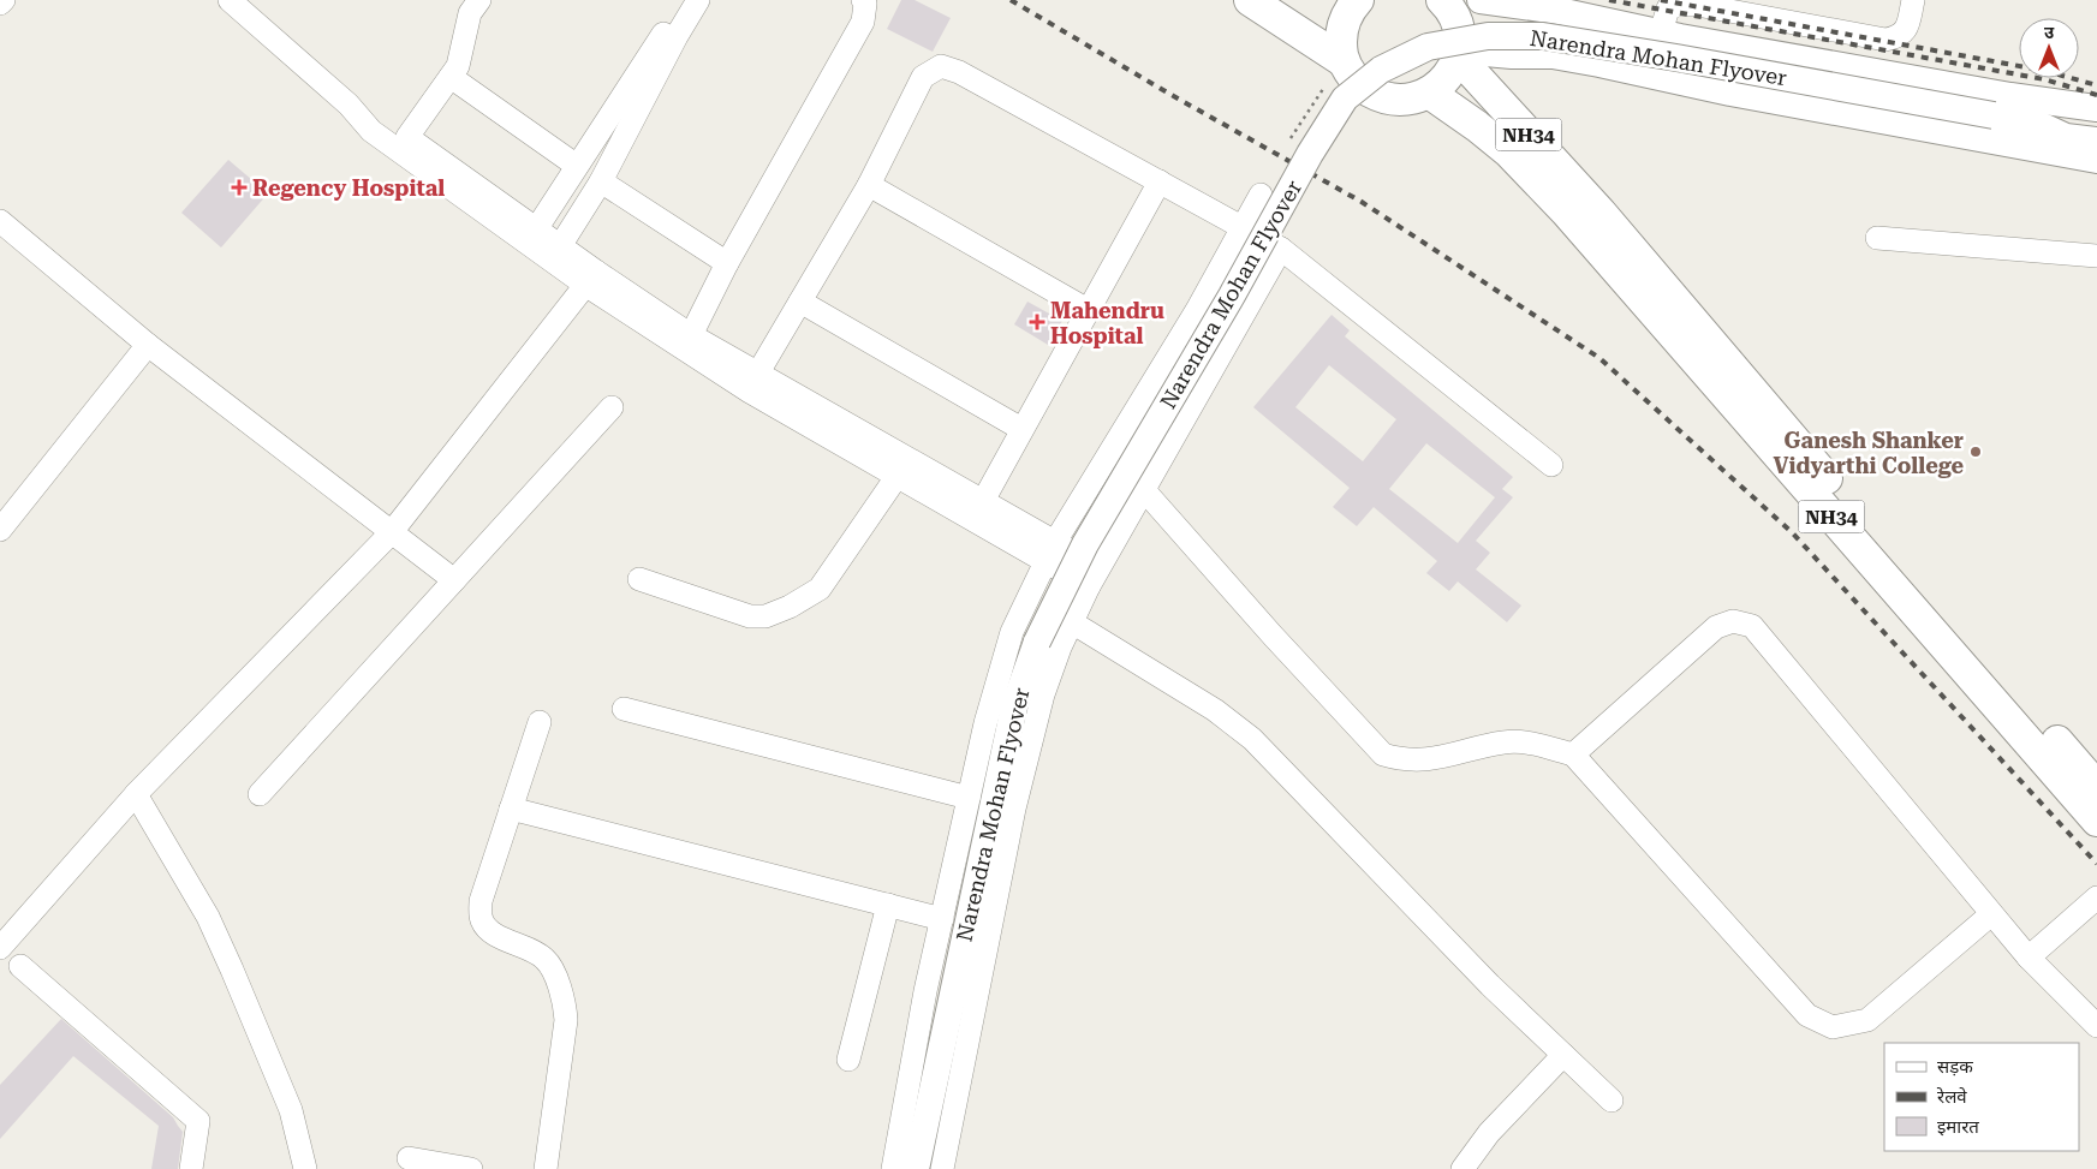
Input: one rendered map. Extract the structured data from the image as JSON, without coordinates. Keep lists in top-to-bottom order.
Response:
{
  "streets": {
    "highway": ["NH34"],
    "main road": ["Narendra Mohan Flyover"]
  },
  "places": {
    "health": ["Regency Hospital", "Mahendru Hospital"],
    "other": ["Ganesh Shanker Vidyarthi College"]
  },
  "legend": ["सड़क", "रेलवे", "इमारत"],
  "north": "top"
}
